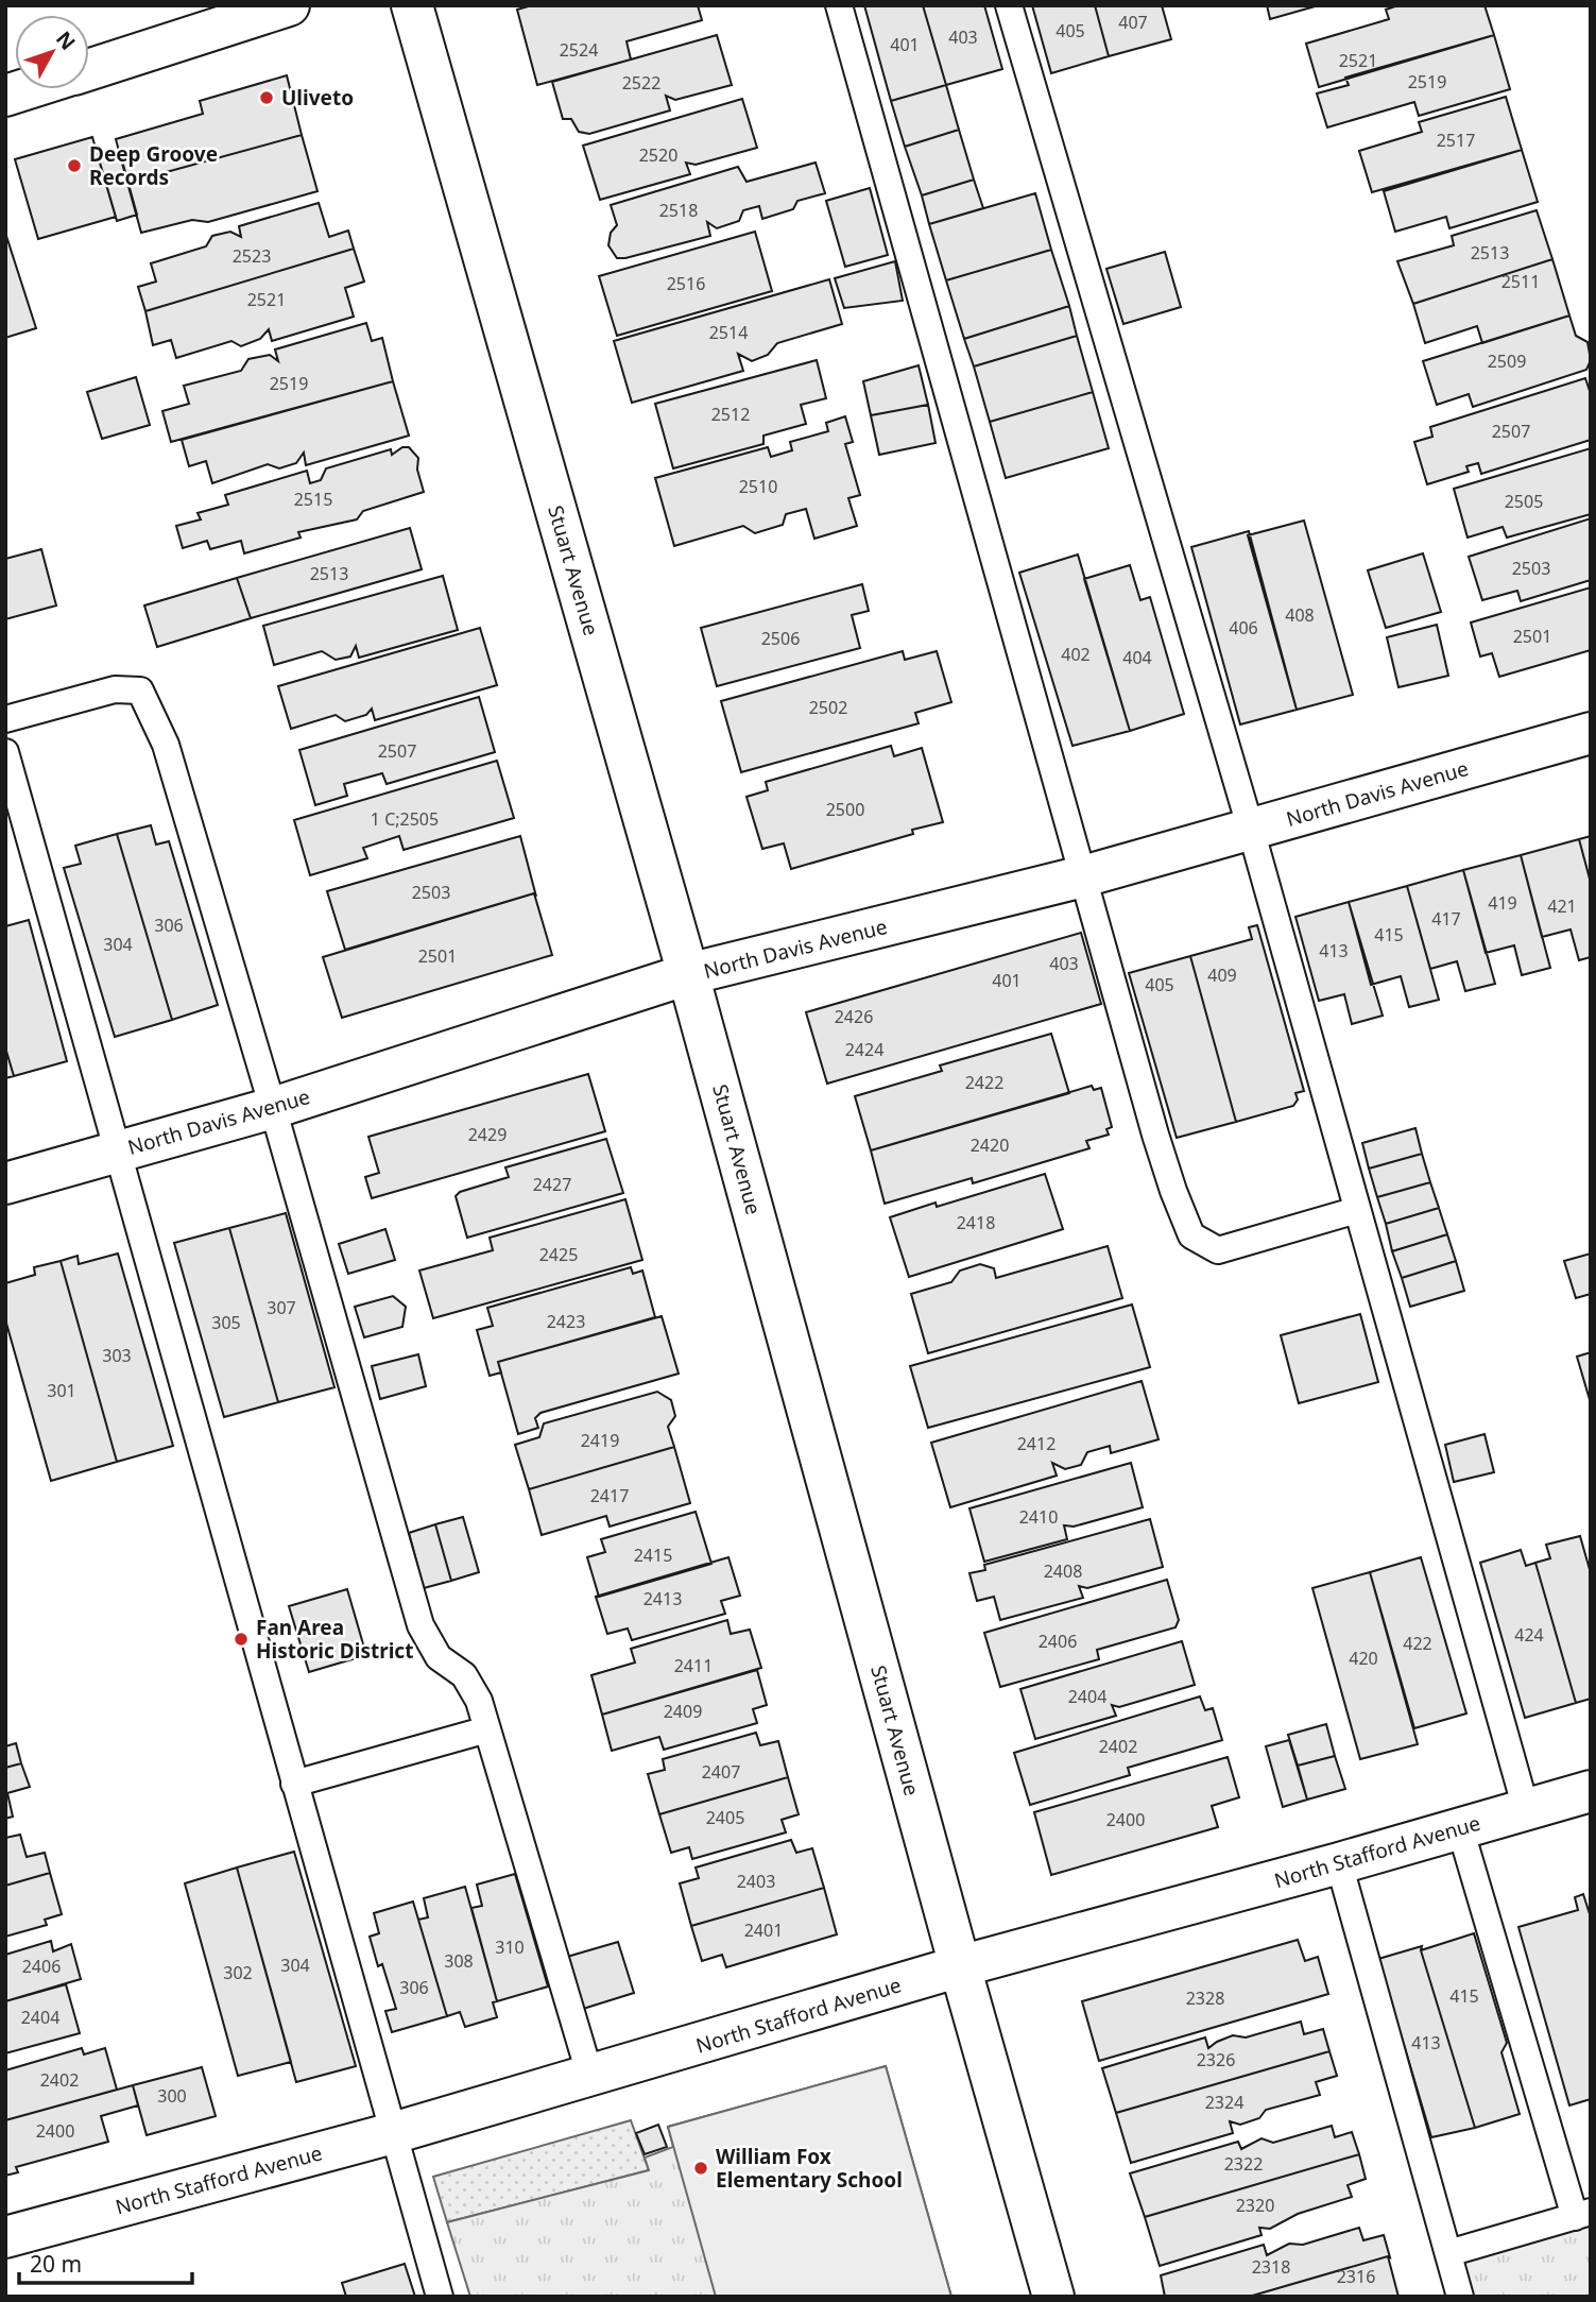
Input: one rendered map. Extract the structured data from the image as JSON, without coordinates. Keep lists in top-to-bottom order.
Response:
{
  "streets": {
    "street": ["Stuart Avenue", "North Davis Avenue", "North Stafford Avenue"]
  },
  "crossings": [
    ["Stuart Avenue", "North Davis Avenue"],
    ["Stuart Avenue", "North Stafford Avenue"]
  ],
  "places": [
    "Uliveto",
    "Deep Groove Records",
    "Fan Area Historic District",
    "William Fox Elementary School"
  ],
  "house_numbers": [
    "407",
    "405",
    "403",
    "401",
    "2524",
    "2521",
    "2519",
    "2522",
    "2517",
    "2520",
    "2518",
    "2513",
    "2523",
    "2511",
    "2516",
    "2521",
    "2514",
    "2509",
    "2519",
    "2512",
    "2507",
    "2510",
    "2515",
    "2505",
    "2503",
    "2513",
    "408",
    "406",
    "2501",
    "2506",
    "402",
    "404",
    "2502",
    "2507",
    "2500",
    "1 C;2505",
    "2503",
    "419",
    "421",
    "417",
    "306",
    "415",
    "304",
    "413",
    "2501",
    "403",
    "409",
    "401",
    "405",
    "2426",
    "2424",
    "2422",
    "2429",
    "2420",
    "2427",
    "2418",
    "2425",
    "307",
    "2423",
    "305",
    "303",
    "301",
    "2419",
    "2412",
    "2417",
    "2410",
    "2415",
    "2408",
    "2413",
    "424",
    "2406",
    "422",
    "420",
    "2411",
    "2404",
    "2409",
    "2402",
    "2407",
    "2405",
    "2400",
    "2403",
    "2401",
    "310",
    "308",
    "304",
    "2406",
    "302",
    "306",
    "415",
    "2328",
    "2404",
    "413",
    "2326",
    "2402",
    "300",
    "2324",
    "2400",
    "2322",
    "2320",
    "2318",
    "2316"
  ],
  "scale_bar": "20 m",
  "north": "top right"
}
